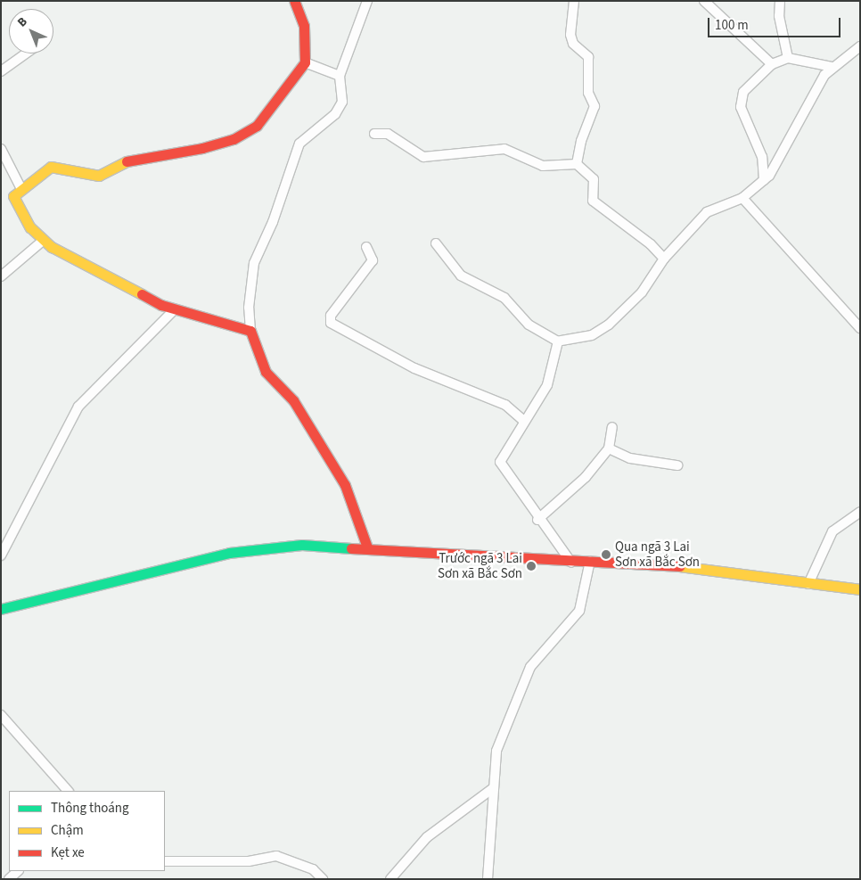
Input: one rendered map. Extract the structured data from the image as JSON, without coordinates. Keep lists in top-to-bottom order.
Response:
{
  "places": ["Qua ngã 3 Lai Sơn xã Bắc Sơn", "Trước ngã 3 Lai Sơn xã Bắc Sơn"],
  "legend": ["Thông thoáng", "Chậm", "Kẹt xe"],
  "scale_bar": "100 m",
  "north": "top left"
}
